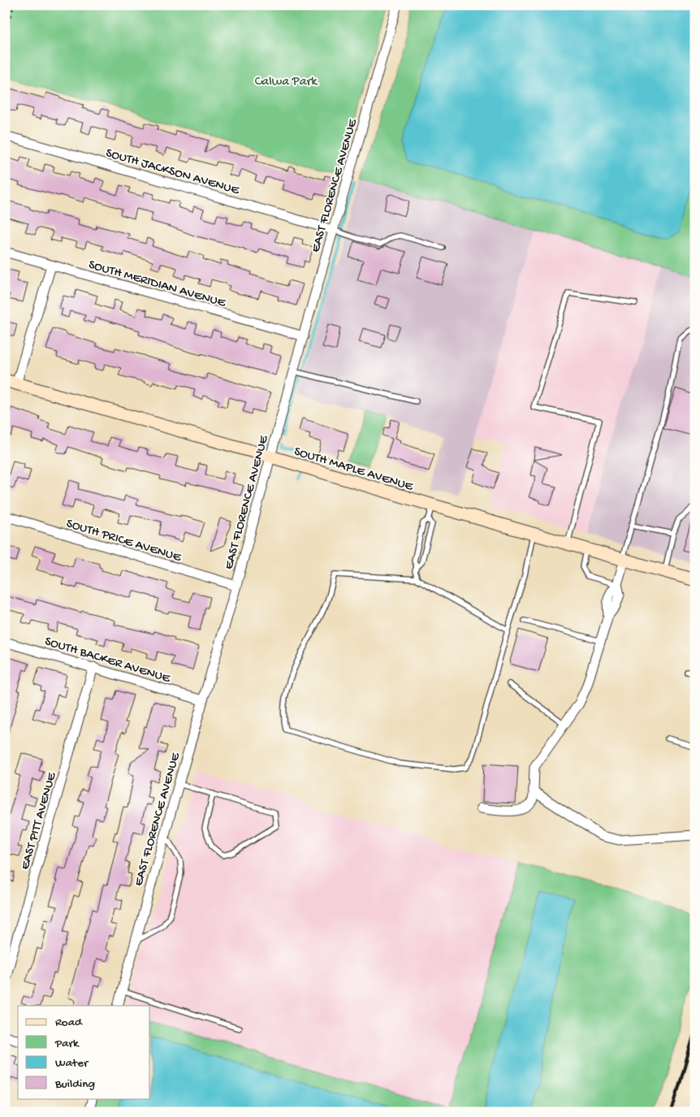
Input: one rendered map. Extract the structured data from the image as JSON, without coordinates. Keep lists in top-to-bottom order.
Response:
{
  "streets": {
    "main road": ["SOUTH MAPLE AVENUE"],
    "street": [
      "SOUTH JACKSON AVENUE",
      "EAST FLORENCE AVENUE",
      "SOUTH MERIDIAN AVENUE",
      "SOUTH PRICE AVENUE",
      "SOUTH BACKER AVENUE",
      "EAST PITT AVENUE"
    ]
  },
  "crossings": [
    ["SOUTH JACKSON AVENUE", "EAST FLORENCE AVENUE"],
    ["EAST FLORENCE AVENUE", "SOUTH MERIDIAN AVENUE"],
    ["EAST FLORENCE AVENUE", "SOUTH MAPLE AVENUE"],
    ["EAST FLORENCE AVENUE", "SOUTH PRICE AVENUE"],
    ["EAST FLORENCE AVENUE", "SOUTH BACKER AVENUE"],
    ["SOUTH BACKER AVENUE", "EAST PITT AVENUE"]
  ],
  "parks": ["Calwa Park"],
  "legend": [
    "Road",
    "Park",
    "Water",
    "Building"
  ]
}
